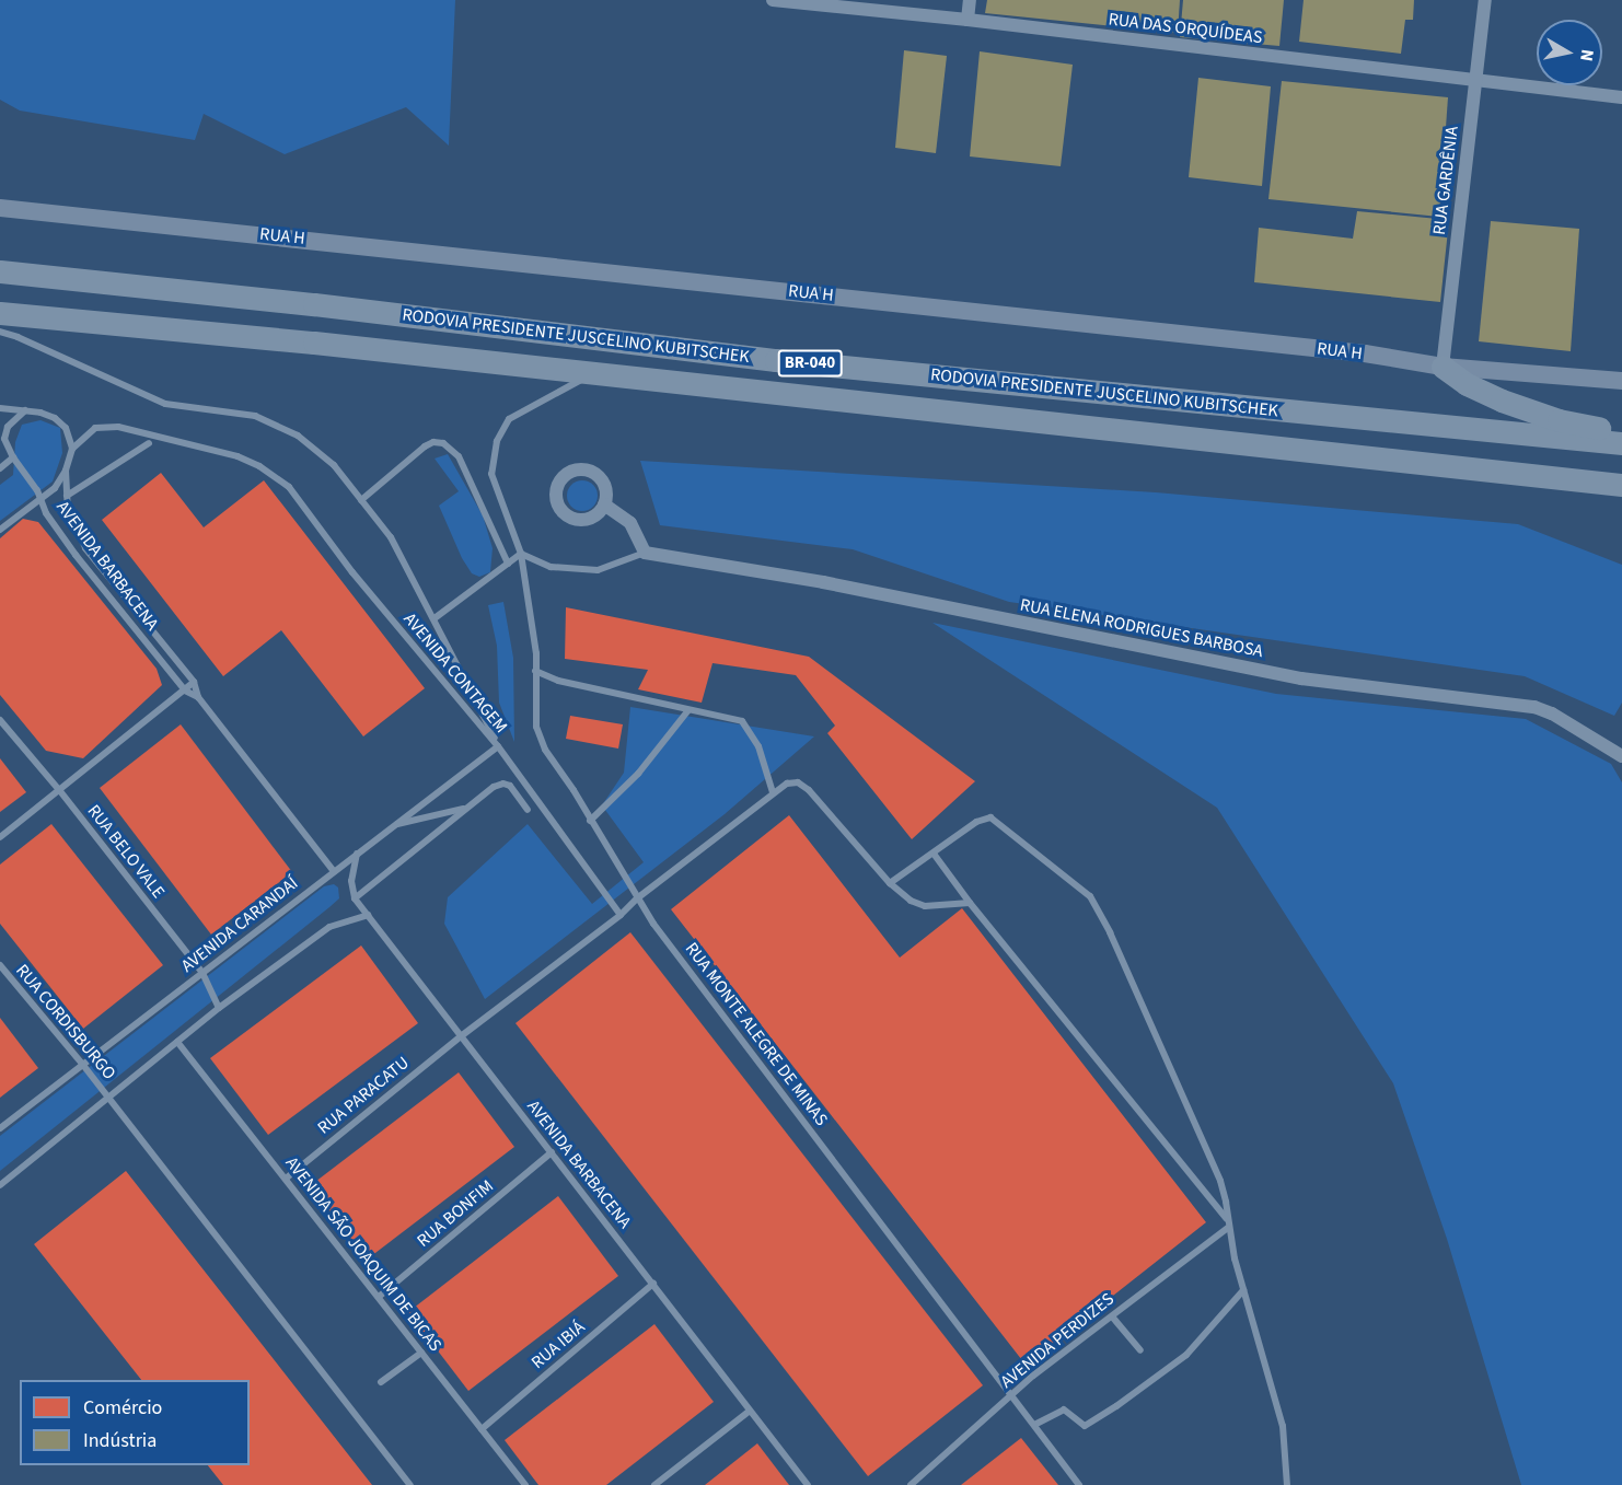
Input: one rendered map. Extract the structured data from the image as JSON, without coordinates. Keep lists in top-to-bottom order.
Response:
{
  "streets": {
    "highway": ["RODOVIA PRESIDENTE JUSCELINO KUBITSCHEK", "BR-040"],
    "main road": ["RUA H"],
    "street": ["RUA DAS ORQUÍDEAS", "RUA GARDÊNIA", "RUA ELENA RODRIGUES BARBOSA"],
    "lane": [
      "AVENIDA BARBACENA",
      "AVENIDA CONTAGEM",
      "RUA BELO VALE",
      "AVENIDA CARANDAÍ",
      "RUA CORDISBURGO",
      "RUA MONTE ALEGRE DE MINAS",
      "RUA PARACATU",
      "RUA BONFIM",
      "AVENIDA SÃO JOAQUIM DE BICAS",
      "AVENIDA PERDIZES",
      "RUA IBIÁ"
    ]
  },
  "crossings": [
    ["RUA DAS ORQUÍDEAS", "RUA GARDÊNIA"],
    ["RUA GARDÊNIA", "RUA H"],
    ["AVENIDA BARBACENA", "AVENIDA CONTAGEM"],
    ["AVENIDA BARBACENA", "AVENIDA CARANDAÍ"],
    ["AVENIDA BARBACENA", "RUA PARACATU"],
    ["AVENIDA BARBACENA", "RUA BONFIM"],
    ["AVENIDA BARBACENA", "RUA IBIÁ"],
    ["RUA ELENA RODRIGUES BARBOSA", "RUA MONTE ALEGRE DE MINAS"],
    ["AVENIDA CONTAGEM", "AVENIDA CARANDAÍ"],
    ["AVENIDA CONTAGEM", "RUA PARACATU"],
    ["RUA BELO VALE", "AVENIDA CARANDAÍ"],
    ["AVENIDA CARANDAÍ", "RUA CORDISBURGO"],
    ["RUA MONTE ALEGRE DE MINAS", "AVENIDA PERDIZES"],
    ["RUA PARACATU", "AVENIDA SÃO JOAQUIM DE BICAS"],
    ["RUA BONFIM", "AVENIDA SÃO JOAQUIM DE BICAS"],
    ["AVENIDA SÃO JOAQUIM DE BICAS", "RUA IBIÁ"]
  ],
  "legend": ["Comércio", "Indústria"],
  "north": "right"
}
